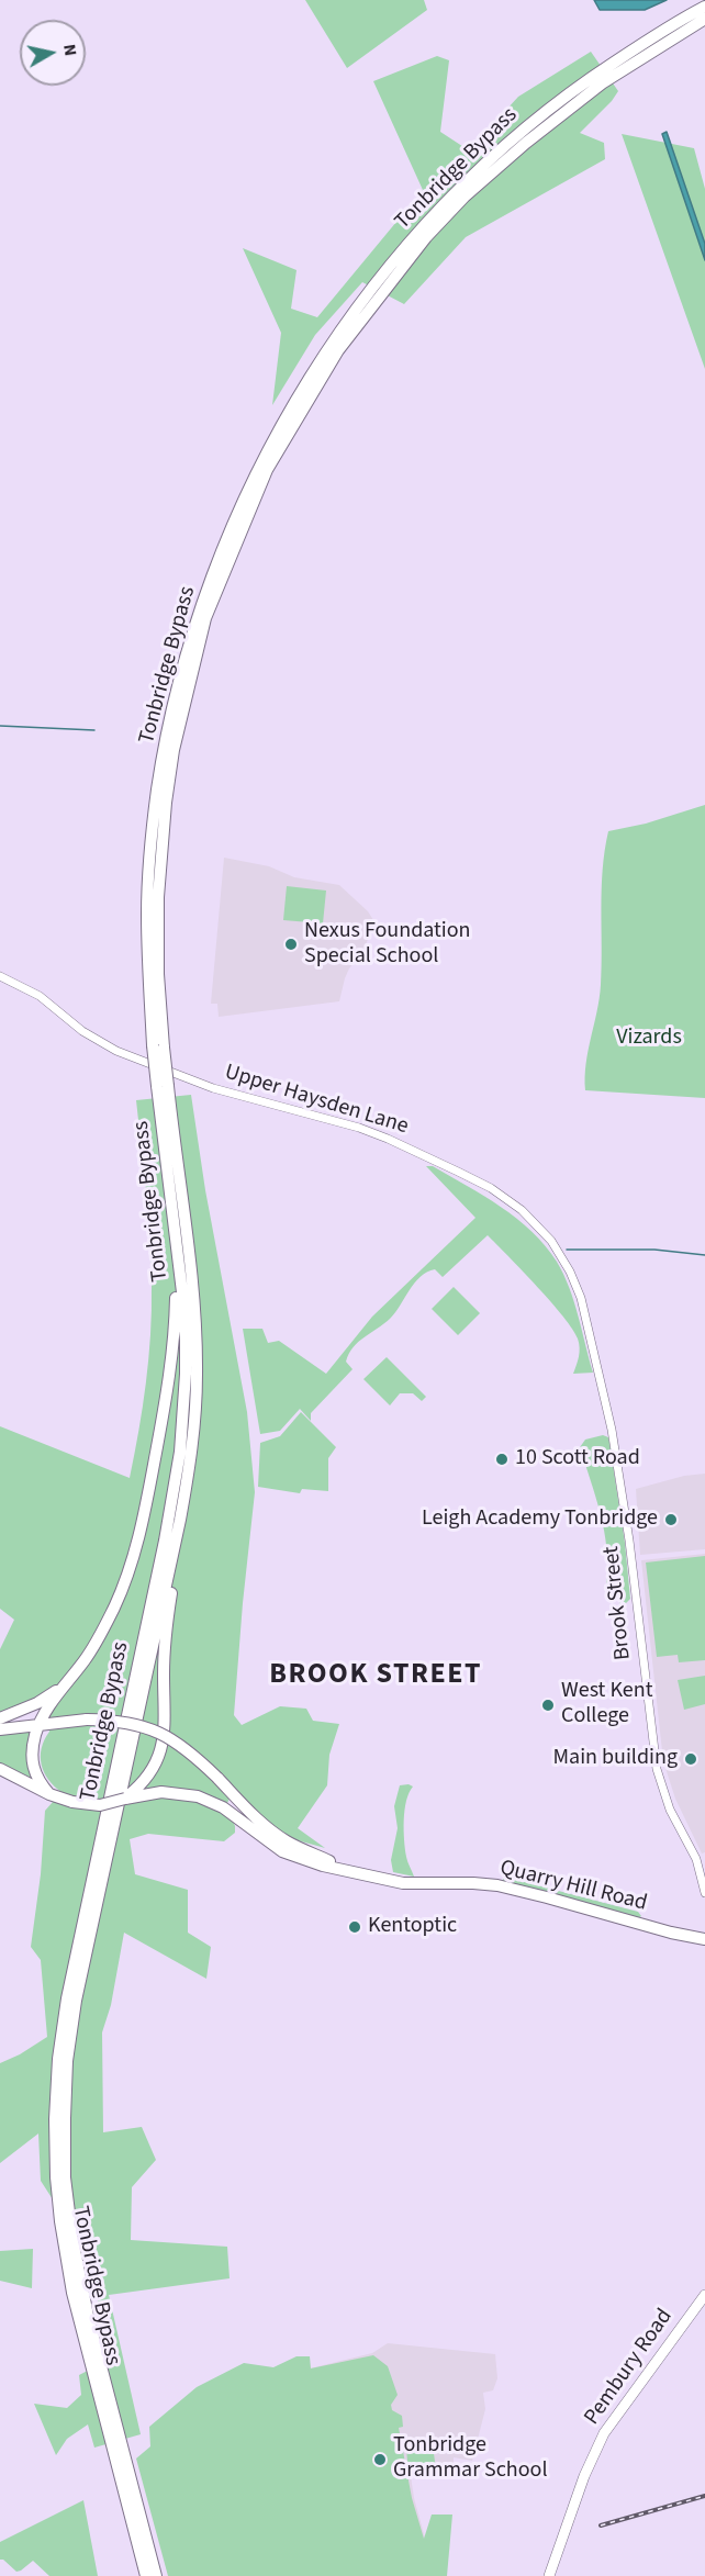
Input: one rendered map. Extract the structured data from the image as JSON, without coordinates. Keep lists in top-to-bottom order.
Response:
{
  "streets": {
    "highway": ["Tonbridge Bypass", "Quarry Hill Road"],
    "main road": ["Pembury Road"],
    "street": ["Upper Haysden Lane", "Brook Street"]
  },
  "crossings": [
    ["Upper Haysden Lane", "Brook Street"]
  ],
  "districts": ["BROOK STREET"],
  "parks": ["Vizards"],
  "places": [
    "Nexus Foundation Special School",
    "10 Scott Road",
    "Leigh Academy Tonbridge",
    "West Kent College",
    "Main building",
    "Kentoptic",
    "Tonbridge Grammar School"
  ],
  "north": "right"
}
